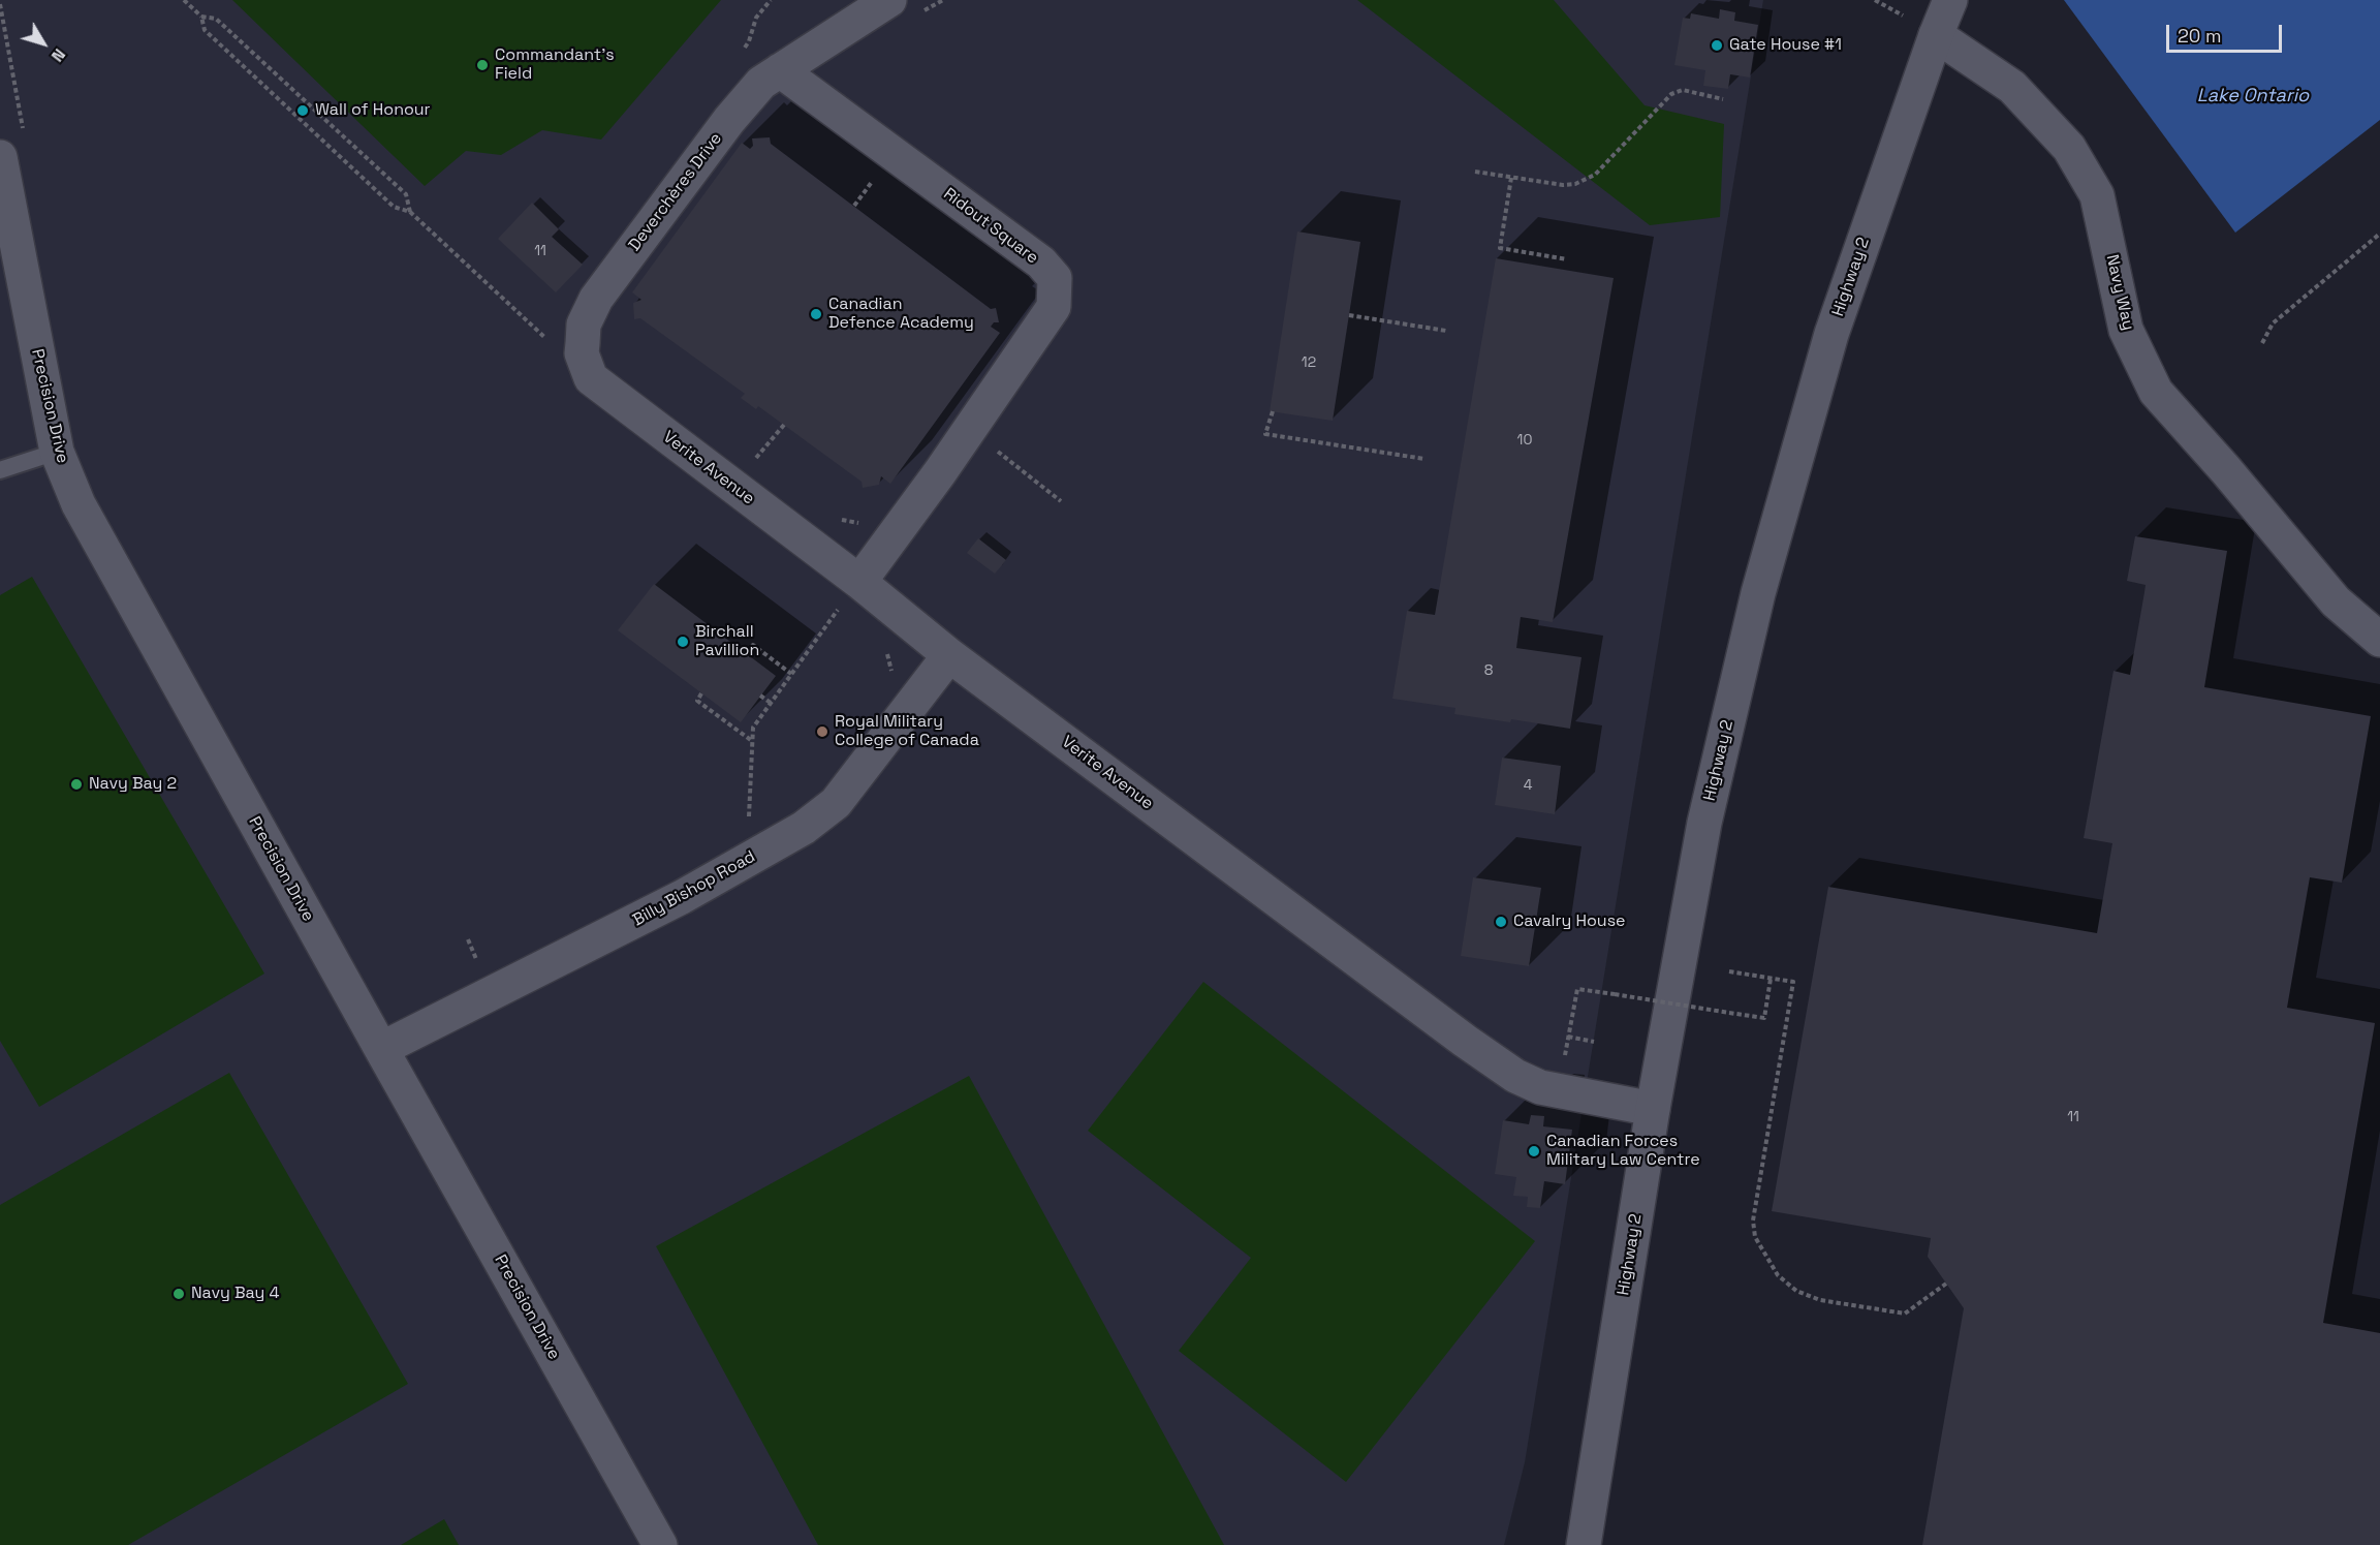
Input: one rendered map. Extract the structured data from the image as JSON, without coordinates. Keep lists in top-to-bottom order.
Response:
{
  "streets": {
    "street": [
      "Deverchères Drive",
      "Ridout Square",
      "Highway 2",
      "Navy Way",
      "Precision Drive",
      "Verite Avenue",
      "Billy Bishop Road"
    ]
  },
  "crossings": [
    ["Deverchères Drive", "Ridout Square"],
    ["Deverchères Drive", "Verite Avenue"],
    ["Ridout Square", "Verite Avenue"],
    ["Highway 2", "Navy Way"],
    ["Highway 2", "Verite Avenue"],
    ["Precision Drive", "Billy Bishop Road"],
    ["Verite Avenue", "Billy Bishop Road"]
  ],
  "water": ["Lake Ontario"],
  "places": [
    "Gate House #1",
    "Commandant's Field",
    "Wall of Honour",
    "Canadian Defence Academy",
    "Birchall Pavillion",
    "Royal Military College of Canada",
    "Navy Bay 2",
    "Cavalry House",
    "Canadian Forces Military Law Centre",
    "Navy Bay 4"
  ],
  "house_numbers": [
    "11",
    "12",
    "10",
    "8",
    "4",
    "11"
  ],
  "scale_bar": "20 m",
  "north": "bottom right"
}
